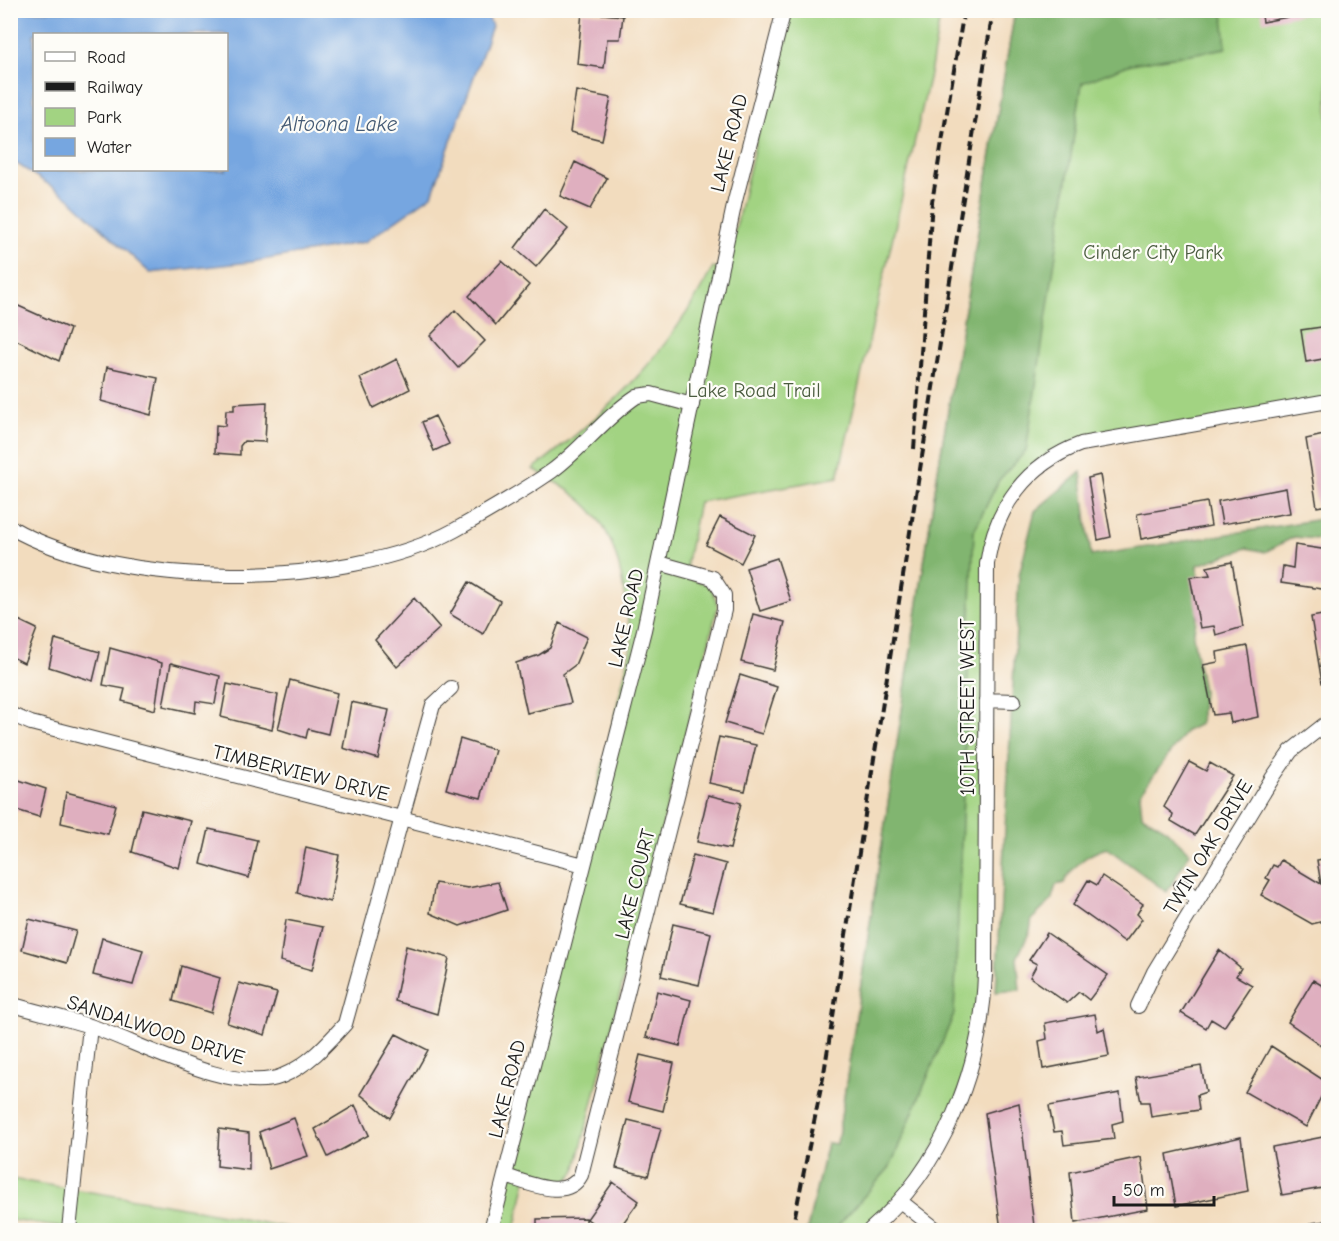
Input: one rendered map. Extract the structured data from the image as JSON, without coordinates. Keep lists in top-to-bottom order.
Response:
{
  "streets": {
    "street": [
      "LAKE ROAD",
      "10TH STREET WEST",
      "TIMBERVIEW DRIVE",
      "TWIN OAK DRIVE",
      "LAKE COURT",
      "SANDALWOOD DRIVE"
    ]
  },
  "crossings": [
    ["LAKE ROAD", "TIMBERVIEW DRIVE"],
    ["LAKE ROAD", "LAKE COURT"],
    ["TIMBERVIEW DRIVE", "SANDALWOOD DRIVE"]
  ],
  "water": ["Altoona Lake"],
  "parks": ["Cinder City Park", "Lake Road Trail"],
  "legend": [
    "Road",
    "Railway",
    "Park",
    "Water"
  ],
  "scale_bar": "50 m"
}
